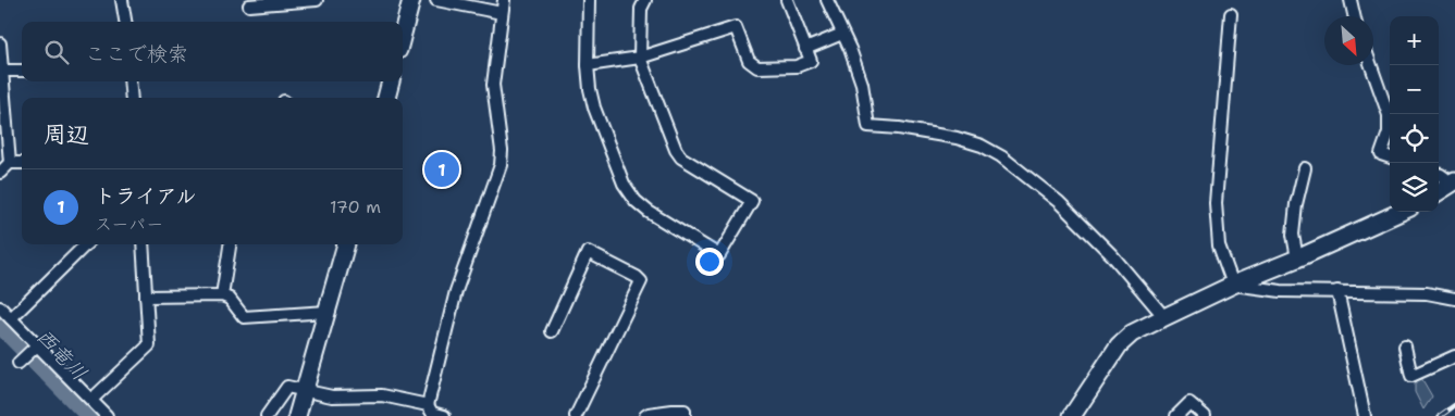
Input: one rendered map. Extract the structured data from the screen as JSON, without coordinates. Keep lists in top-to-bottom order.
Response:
{
  "water": ["西竜川"],
  "north": "bottom right",
  "page": {
    "map_buttons": ["+", "−"],
    "search": "ここで検索",
    "heading": "周辺",
    "pins": "1",
    "list": [
      {
        "mark": "1",
        "name": "トライアル",
        "note": "スーパー",
        "value": "170 m"
      }
    ]
  }
}
